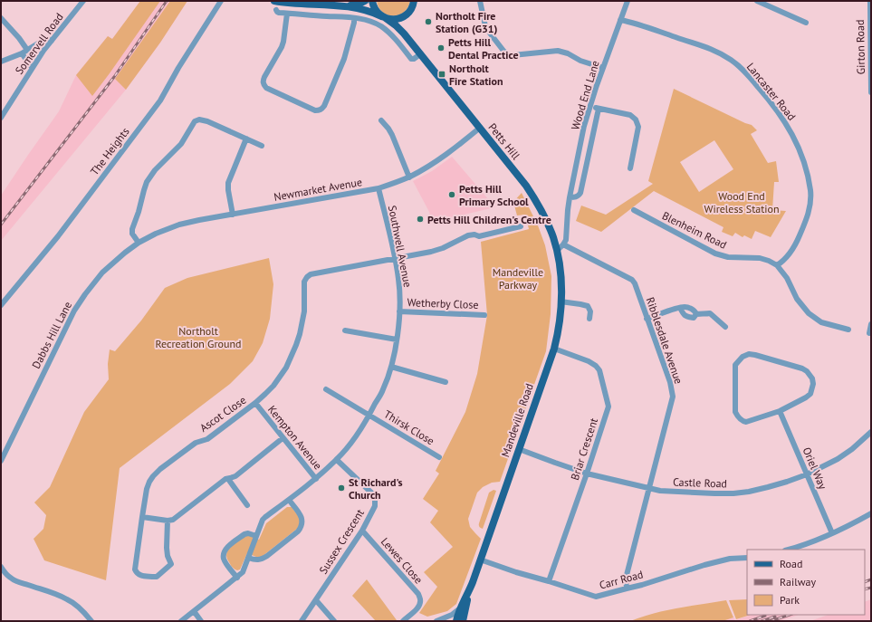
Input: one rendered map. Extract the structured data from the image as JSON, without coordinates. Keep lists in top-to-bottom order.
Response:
{
  "streets": {
    "main road": ["Petts Hill", "Mandeville Road"],
    "street": [
      "Somervell Road",
      "Girton Road",
      "Lancaster Road",
      "Wood End Lane",
      "The Heights",
      "Newmarket Avenue",
      "Blenheim Road",
      "Southwell Avenue",
      "Wetherby Close",
      "Dabbs Hill Lane",
      "Ribblesdale Avenue",
      "Ascot Close",
      "Thirsk Close",
      "Kempton Avenue",
      "Briar Crescent",
      "Oriel Way",
      "Castle Road",
      "Sussex Crescent",
      "Lewes Close",
      "Carr Road"
    ]
  },
  "crossings": [
    ["Lancaster Road", "Wood End Lane"],
    ["Lancaster Road", "Blenheim Road"],
    ["Wood End Lane", "Ribblesdale Avenue"],
    ["Petts Hill", "Newmarket Avenue"],
    ["Petts Hill", "Mandeville Road"],
    ["Newmarket Avenue", "Southwell Avenue"],
    ["Newmarket Avenue", "Dabbs Hill Lane"],
    ["Southwell Avenue", "Wetherby Close"],
    ["Southwell Avenue", "Thirsk Close"],
    ["Southwell Avenue", "Kempton Avenue"],
    ["Southwell Avenue", "Sussex Crescent"],
    ["Ribblesdale Avenue", "Castle Road"],
    ["Ribblesdale Avenue", "Carr Road"],
    ["Ascot Close", "Kempton Avenue"],
    ["Mandeville Road", "Briar Crescent"],
    ["Mandeville Road", "Castle Road"],
    ["Mandeville Road", "Carr Road"],
    ["Briar Crescent", "Castle Road"],
    ["Briar Crescent", "Carr Road"],
    ["Oriel Way", "Castle Road"],
    ["Sussex Crescent", "Lewes Close"]
  ],
  "parks": ["Wood End Wireless Station", "Mandeville Parkway", "Northolt Recreation Ground"],
  "places": {
    "other": [
      "Northolt Fire Station (G31)",
      "Petts Hill Dental Practice",
      "Petts Hill Primary School",
      "Petts Hill Children's Centre",
      "St Richard's Church"
    ],
    "transit": ["Northolt Fire Station"]
  },
  "legend": ["Road", "Railway", "Park"]
}
